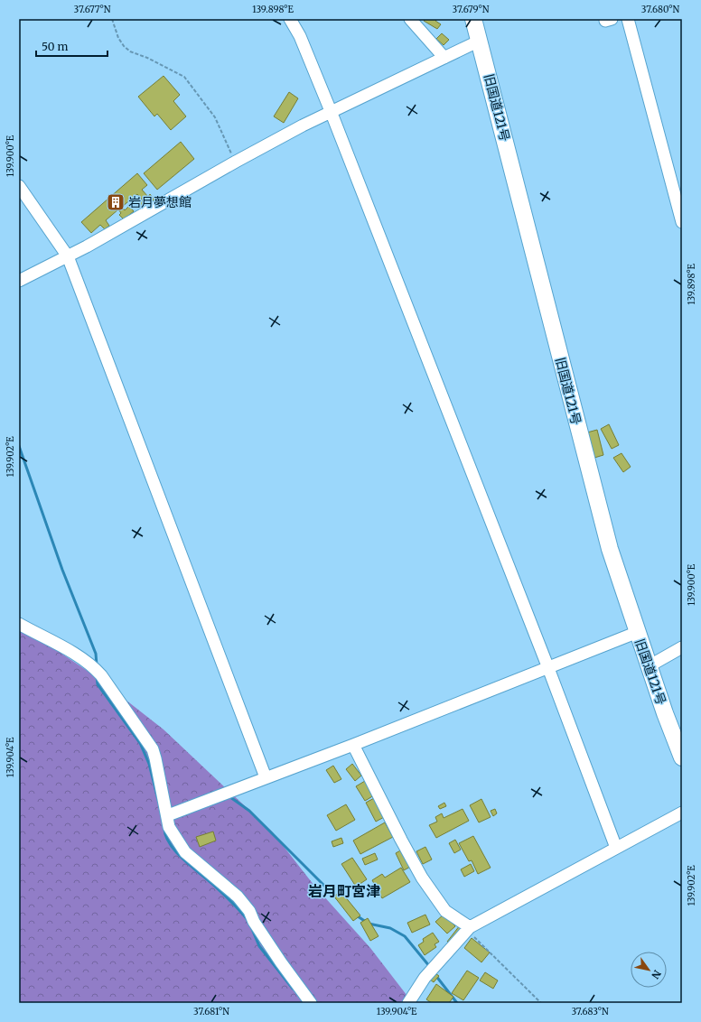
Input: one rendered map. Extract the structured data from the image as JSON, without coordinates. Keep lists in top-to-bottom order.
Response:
{
  "streets": {
    "street": ["旧国道121号"]
  },
  "districts": ["岩月町宮津"],
  "places": {
    "building": ["岩月夢想館"]
  },
  "scale_bar": "50 m",
  "north": "bottom right",
  "coordinates": [
    "37.677°N",
    "139.898°E",
    "37.679°N",
    "37.680°N",
    "139.900°E",
    "139.902°E",
    "139.904°E",
    "37.681°N",
    "37.683°N"
  ]
}
